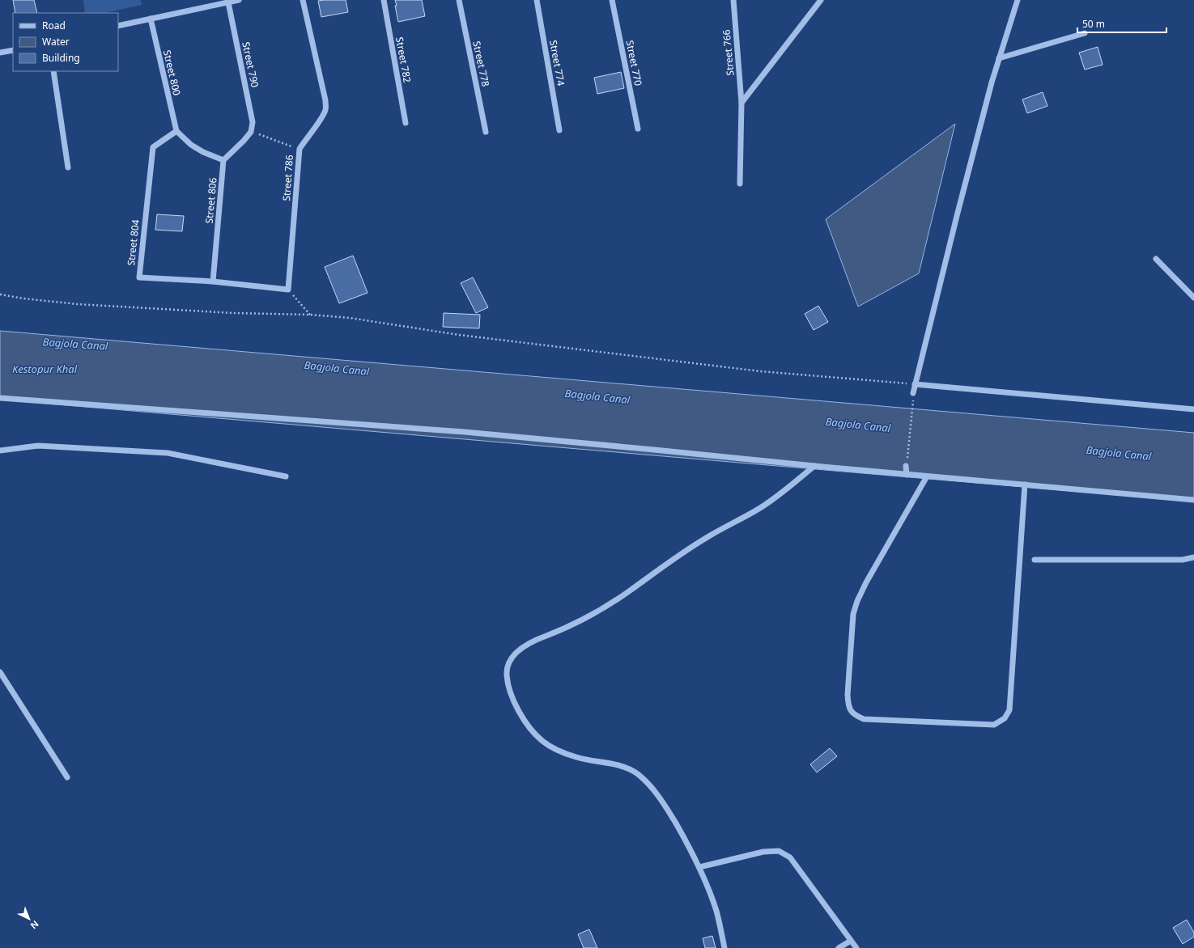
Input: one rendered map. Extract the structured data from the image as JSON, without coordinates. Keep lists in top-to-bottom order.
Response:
{
  "streets": {
    "street": [
      "Street 766",
      "Street 782",
      "Street 774",
      "Street 770",
      "Street 778",
      "Street 790",
      "Street 800",
      "Street 786",
      "Street 806",
      "Street 804"
    ]
  },
  "crossings": [
    ["Street 800", "Street 804"],
    ["Street 786", "Street 804"],
    ["Street 806", "Street 804"]
  ],
  "water": ["Bagjola Canal", "Kestopur Khal"],
  "legend": ["Road", "Water", "Building"],
  "scale_bar": "50 m",
  "north": "bottom right"
}
